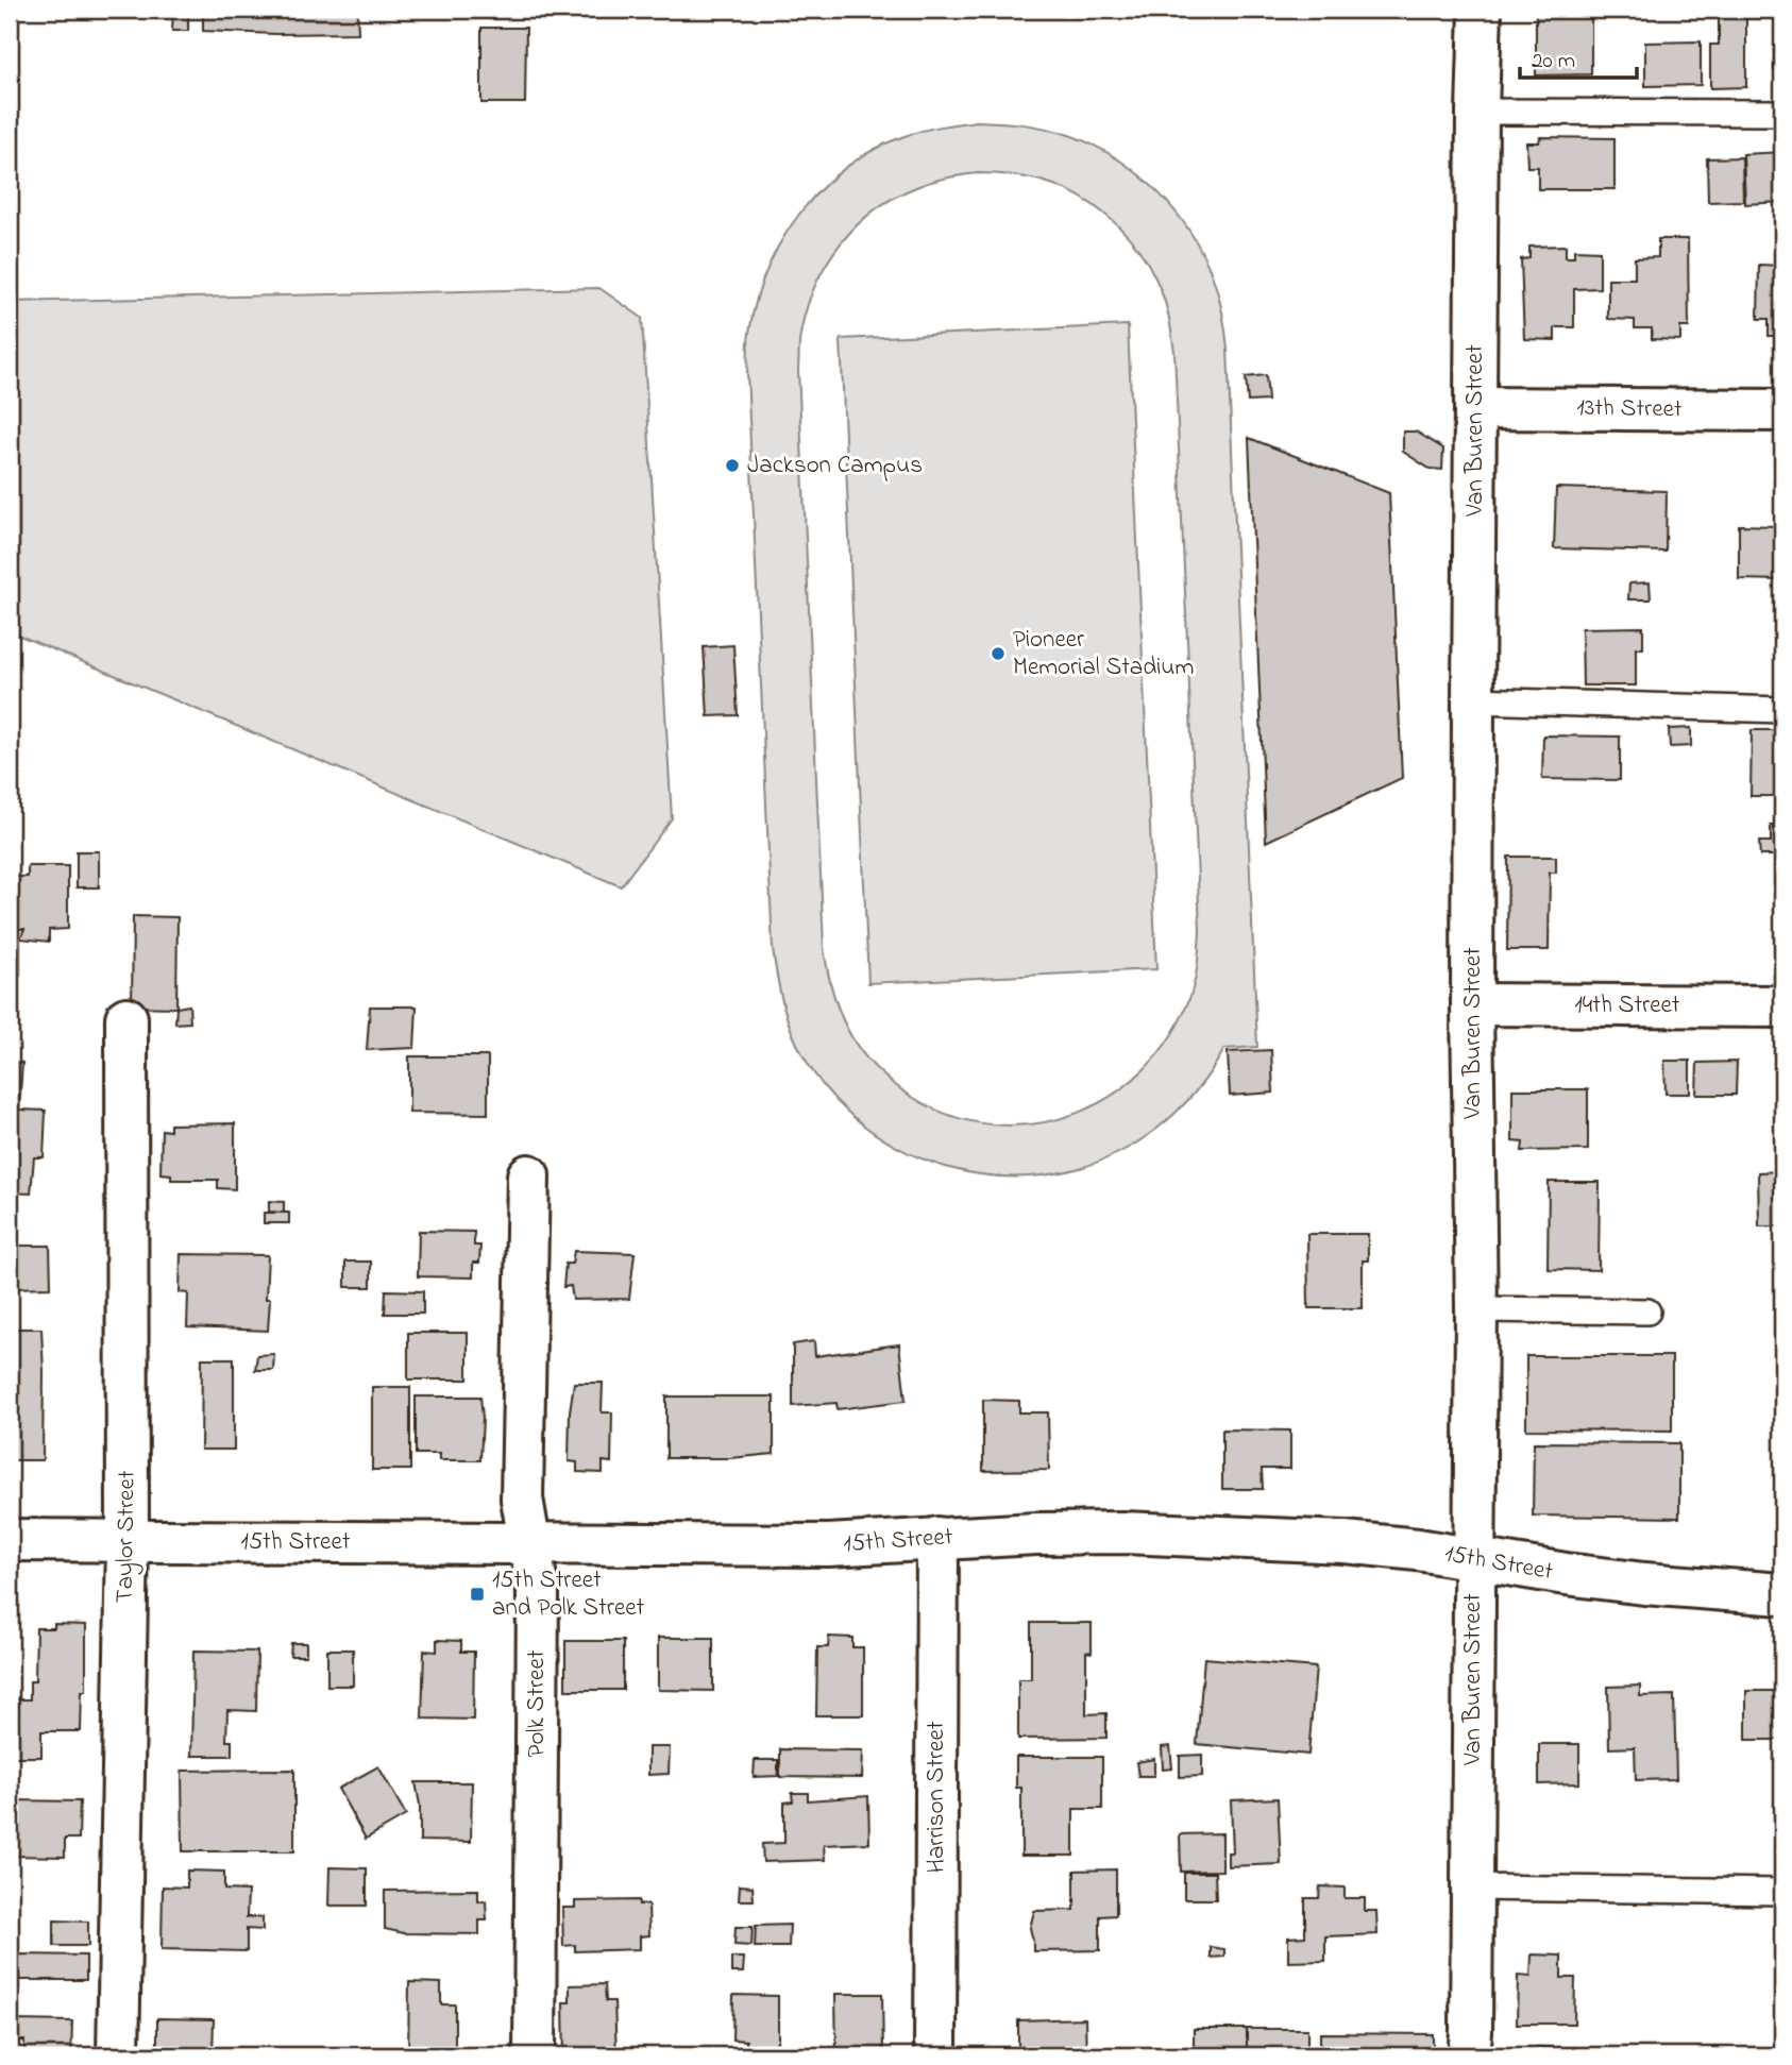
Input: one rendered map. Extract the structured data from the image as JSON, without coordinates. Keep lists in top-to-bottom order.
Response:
{
  "streets": {
    "street": [
      "13th Street",
      "Van Buren Street",
      "14th Street",
      "Taylor Street",
      "15th Street",
      "Polk Street",
      "Harrison Street"
    ]
  },
  "crossings": [
    ["13th Street", "Van Buren Street"],
    ["Van Buren Street", "14th Street"],
    ["Van Buren Street", "15th Street"],
    ["Taylor Street", "15th Street"],
    ["15th Street", "Polk Street"],
    ["15th Street", "Harrison Street"]
  ],
  "places": {
    "other": ["Jackson Campus", "Pioneer Memorial Stadium"],
    "transit": ["15th Street and Polk Street"]
  },
  "scale_bar": "20 m"
}
